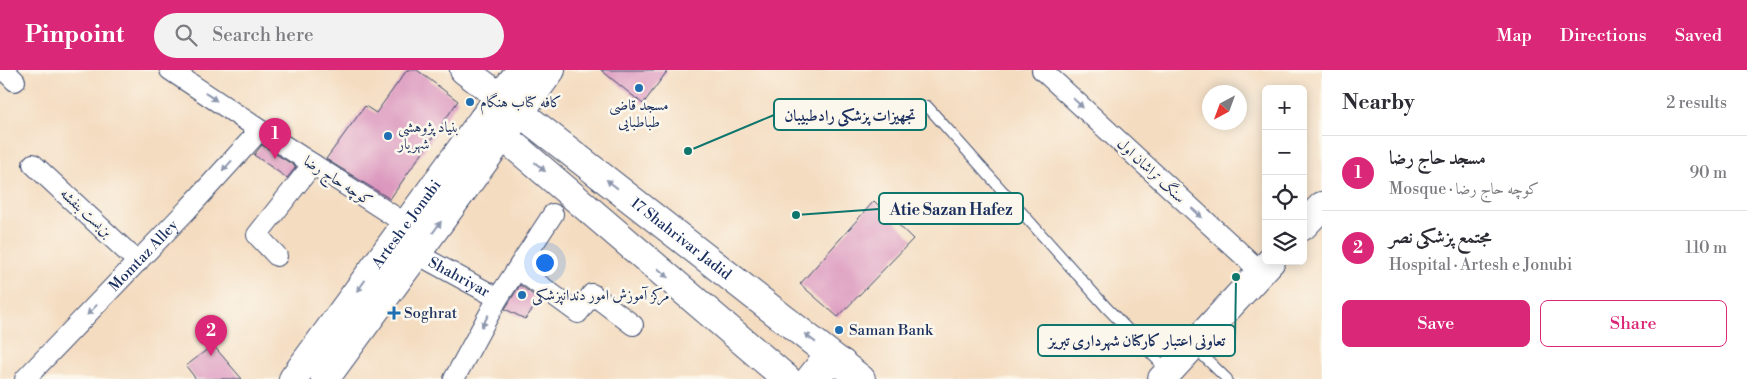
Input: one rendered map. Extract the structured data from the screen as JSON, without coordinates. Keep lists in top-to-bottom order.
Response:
{
  "streets": {
    "main road": ["Artesh e Jonubi", "17 Shahrivar Jadid"],
    "street": [
      "سنگ تراشان اول",
      "کوچه حاج رضا",
      "بن‌بست بنفشه",
      "Momtaz Alley",
      "Shahriyar"
    ]
  },
  "crossings": [
    ["کوچه حاج رضا", "Artesh e Jonubi"],
    ["کوچه حاج رضا", "Momtaz Alley"],
    ["بن‌بست بنفشه", "Momtaz Alley"],
    ["Artesh e Jonubi", "17 Shahrivar Jadid"],
    ["Artesh e Jonubi", "Shahriyar"]
  ],
  "one_way": [
    "سنگ تراشان اول",
    "کوچه حاج رضا",
    "Momtaz Alley",
    "Shahriyar"
  ],
  "places": {
    "other": [
      "مسجد قاضی طباطبایی",
      "کافه کتاب هنگام",
      "بنیاد پژوهشی شهریار",
      "تجهیزات پزشکی رادطبیبان",
      "Atie Sazan Hafez",
      "تعاونی اعتبار کارکنان شهرداری تبریز",
      "مرکز آموزش امور دندانپزشکی",
      "Saman Bank"
    ],
    "health": ["Soghrat"]
  },
  "north": "bottom left",
  "page": {
    "header": "Pinpoint",
    "search": "Search here",
    "nav": ["Map", "Directions", "Saved"],
    "heading": ["Nearby", "2 results"],
    "map_buttons": ["+", "−"],
    "pins": ["1", "2"],
    "list": [
      {
        "mark": "1",
        "name": "مسجد حاج رضا",
        "note": "Mosque · کوچه حاج رضا",
        "value": "90 m"
      },
      {
        "mark": "2",
        "name": "مجتمع پزشکی نصر",
        "note": "Hospital · Artesh e Jonubi",
        "value": "110 m"
      }
    ],
    "buttons": ["Save", "Share"]
  }
}
